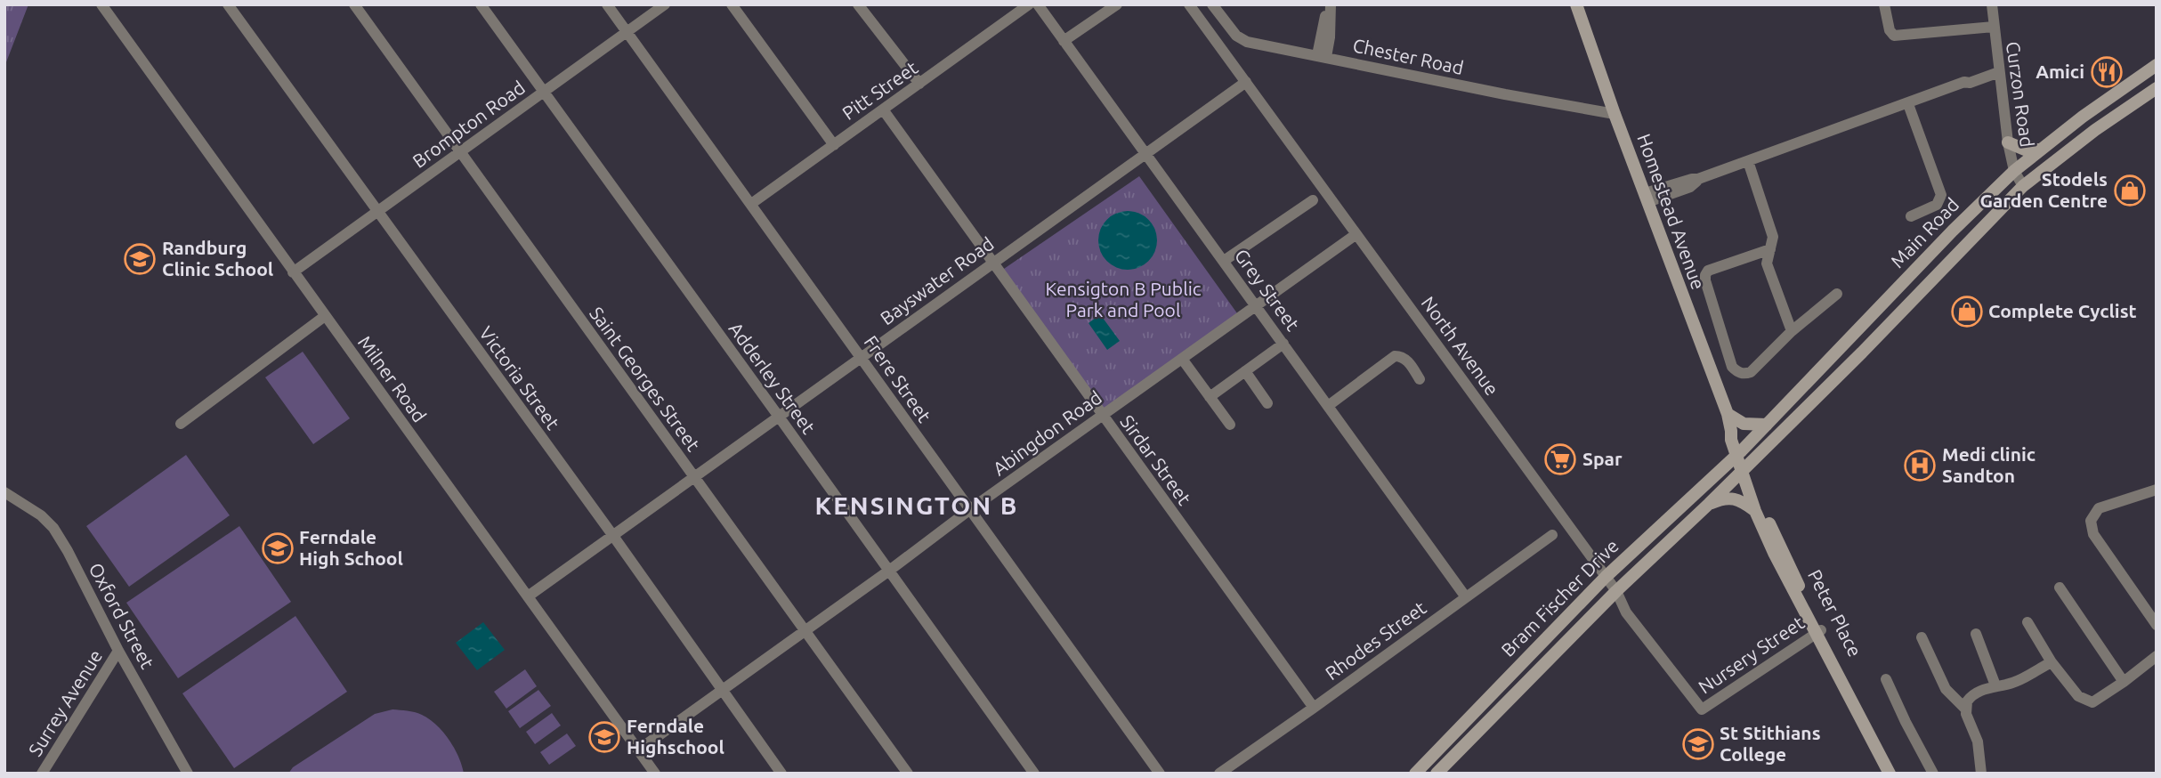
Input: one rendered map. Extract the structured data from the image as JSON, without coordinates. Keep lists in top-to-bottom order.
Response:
{
  "streets": {
    "main road": [
      "Homestead Avenue",
      "Main Road",
      "Bram Fischer Drive",
      "Peter Place"
    ],
    "street": [
      "Chester Road",
      "Pitt Street",
      "Curzon Road",
      "Brompton Road",
      "Bayswater Road",
      "Grey Street",
      "North Avenue",
      "Victoria Street",
      "Adderley Street",
      "Milner Road",
      "Saint Georges Street",
      "Frere Street",
      "Abingdon Road",
      "Sirdar Street",
      "Oxford Street",
      "Rhodes Street",
      "Nursery Street",
      "Surrey Avenue"
    ]
  },
  "crossings": [
    ["Chester Road", "Homestead Avenue"],
    ["Pitt Street", "Frere Street"],
    ["Pitt Street", "Sirdar Street"],
    ["Curzon Road", "Main Road"],
    ["Brompton Road", "Victoria Street"],
    ["Brompton Road", "Adderley Street"],
    ["Brompton Road", "Milner Road"],
    ["Brompton Road", "Saint Georges Street"],
    ["Brompton Road", "Frere Street"],
    ["Homestead Avenue", "Main Road"],
    ["Homestead Avenue", "Bram Fischer Drive"],
    ["Homestead Avenue", "Peter Place"],
    ["Main Road", "Bram Fischer Drive"],
    ["Main Road", "Peter Place"],
    ["Bayswater Road", "Grey Street"],
    ["Bayswater Road", "North Avenue"],
    ["Bayswater Road", "Victoria Street"],
    ["Bayswater Road", "Adderley Street"],
    ["Bayswater Road", "Milner Road"],
    ["Bayswater Road", "Saint Georges Street"],
    ["Bayswater Road", "Frere Street"],
    ["Bayswater Road", "Sirdar Street"],
    ["Grey Street", "Abingdon Road"],
    ["Grey Street", "Rhodes Street"],
    ["North Avenue", "Abingdon Road"],
    ["North Avenue", "Bram Fischer Drive"],
    ["North Avenue", "Nursery Street"],
    ["Victoria Street", "Abingdon Road"],
    ["Adderley Street", "Abingdon Road"],
    ["Milner Road", "Abingdon Road"],
    ["Saint Georges Street", "Abingdon Road"],
    ["Frere Street", "Abingdon Road"],
    ["Abingdon Road", "Sirdar Street"],
    ["Sirdar Street", "Rhodes Street"],
    ["Bram Fischer Drive", "Peter Place"],
    ["Peter Place", "Nursery Street"],
    ["Oxford Street", "Surrey Avenue"]
  ],
  "districts": ["KENSINGTON B"],
  "parks": ["Kensigton B Public Park and Pool"],
  "places": {
    "restaurant": ["Amici"],
    "shop": ["Stodels Garden Centre", "Complete Cyclist"],
    "school or university": [
      "Randburg Clinic School",
      "Ferndale High School",
      "Ferndale Highschool",
      "St Stithians College"
    ],
    "supermarket": ["Spar"],
    "hospital": ["Medi clinic Sandton"]
  }
}
